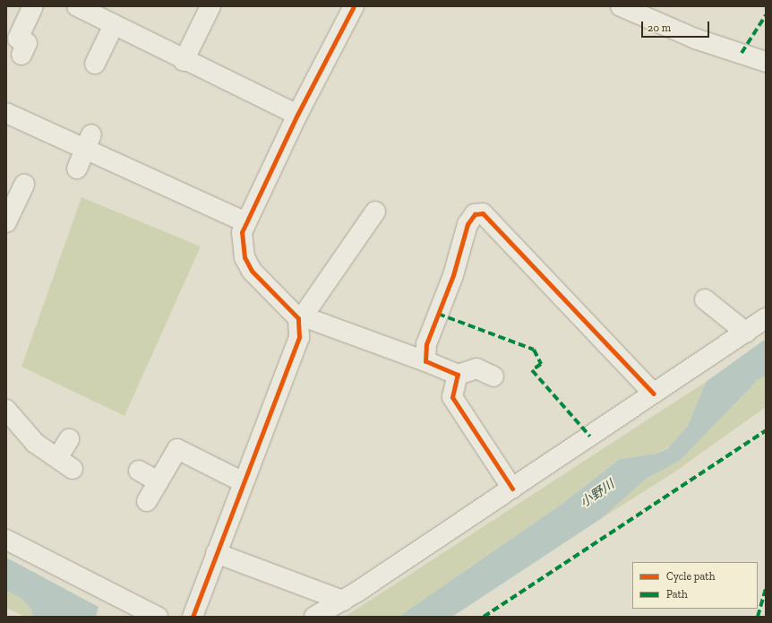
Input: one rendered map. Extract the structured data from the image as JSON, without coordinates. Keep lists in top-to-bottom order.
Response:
{
  "water": ["小野川"],
  "legend": ["Cycle path", "Path"],
  "scale_bar": "20 m"
}
